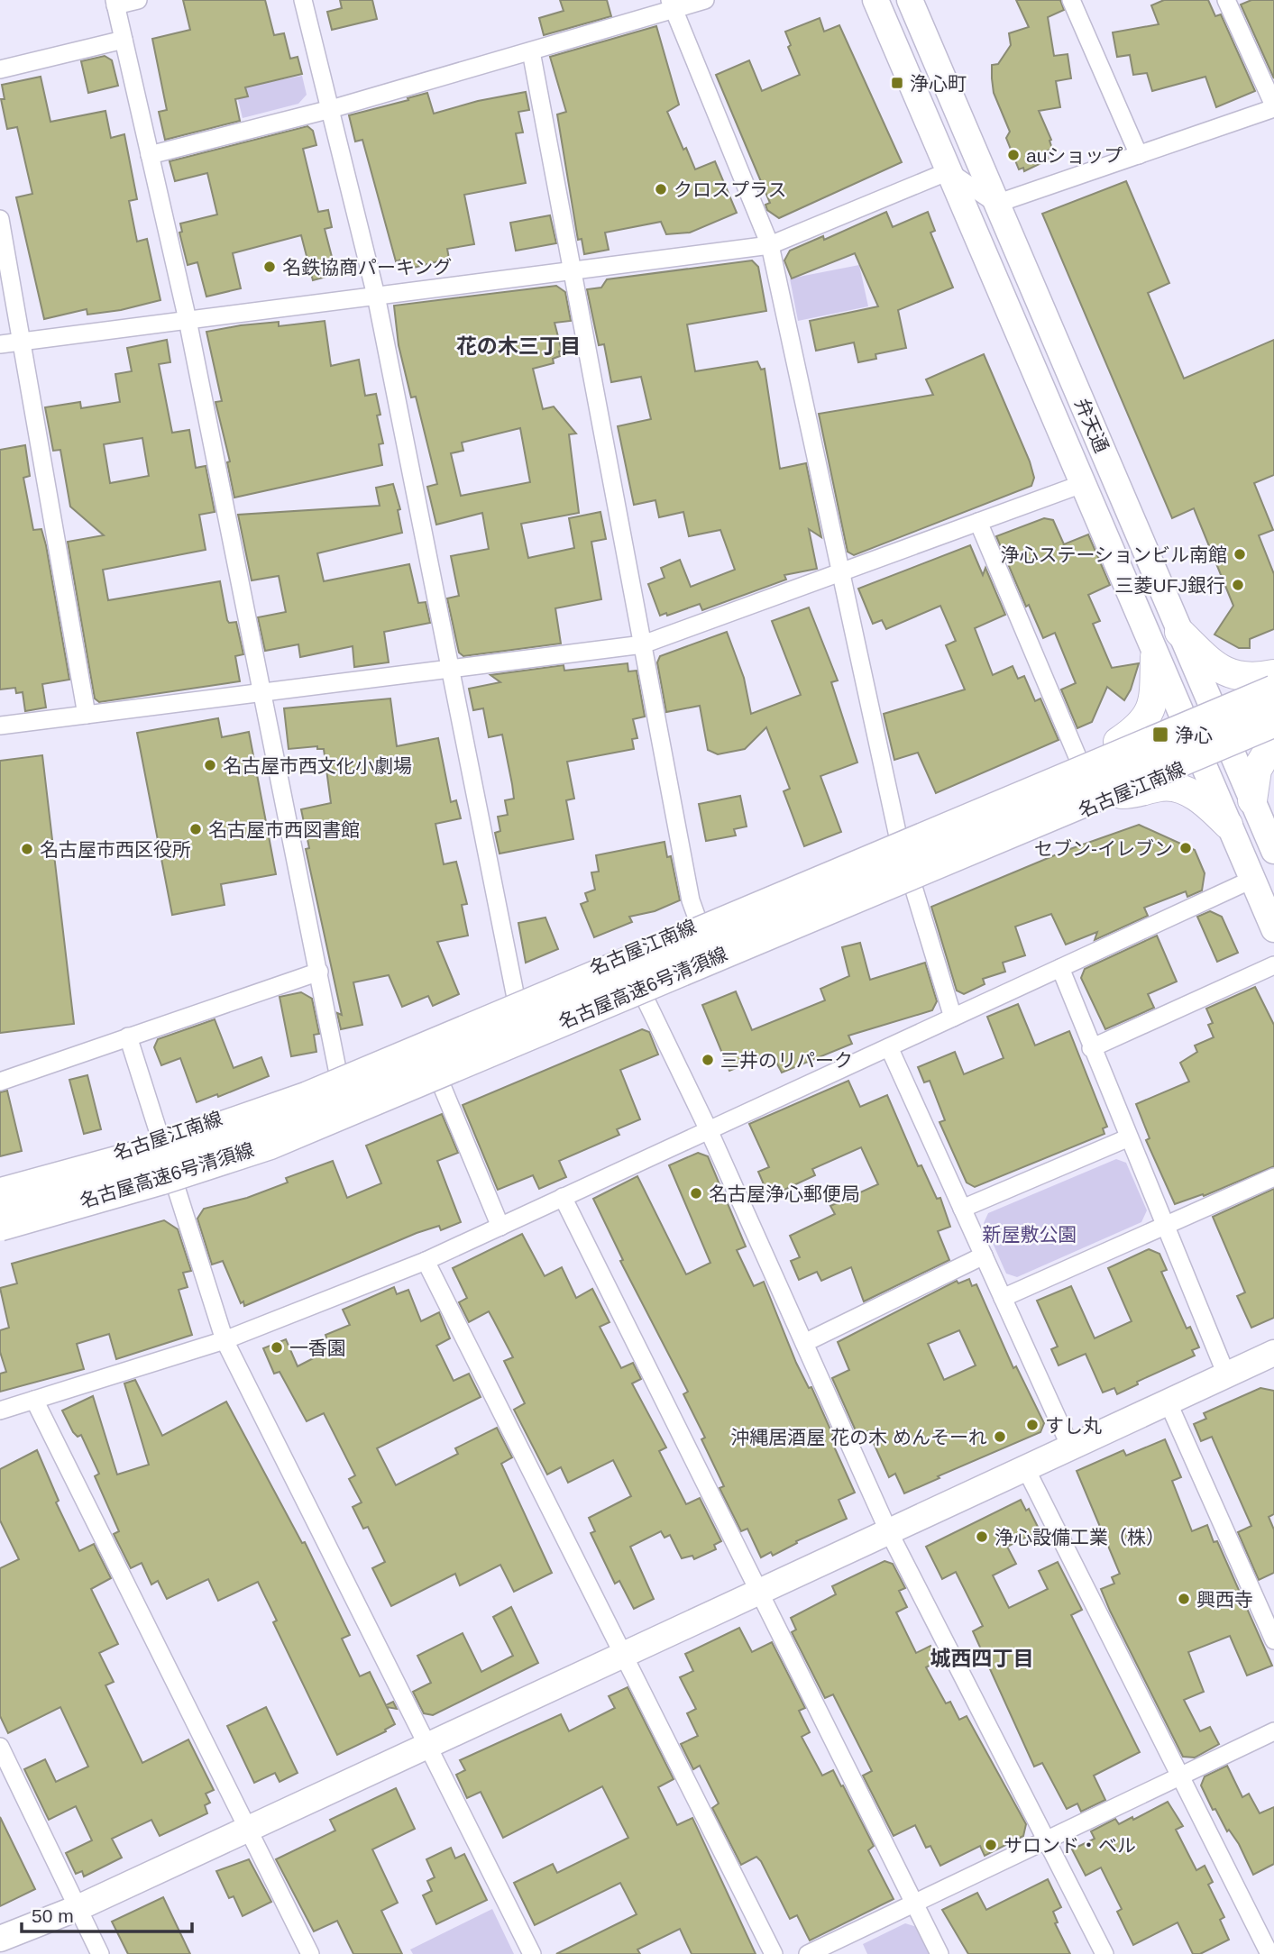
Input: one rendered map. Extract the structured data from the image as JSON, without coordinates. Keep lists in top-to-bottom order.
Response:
{
  "streets": {
    "highway": ["名古屋高速6号清須線"],
    "main road": ["名古屋江南線"],
    "street": ["弁天通"]
  },
  "crossings": [
    ["弁天通", "名古屋江南線"]
  ],
  "districts": ["花の木三丁目", "城西四丁目"],
  "parks": ["新屋敷公園"],
  "places": {
    "transit": ["浄心町", "浄心"],
    "other": [
      "auショップ",
      "クロスプラス",
      "名鉄協商パーキング",
      "浄心ステーションビル南館",
      "三菱UFJ銀行",
      "名古屋市西文化小劇場",
      "名古屋市西図書館",
      "セブン-イレブン",
      "名古屋市西区役所",
      "三井のリパーク",
      "名古屋浄心郵便局",
      "一香園",
      "すし丸",
      "沖縄居酒屋 花の木 めんそーれ",
      "浄心設備工業（株）",
      "興西寺",
      "サロンド・ベル"
    ]
  },
  "scale_bar": "50 m"
}
